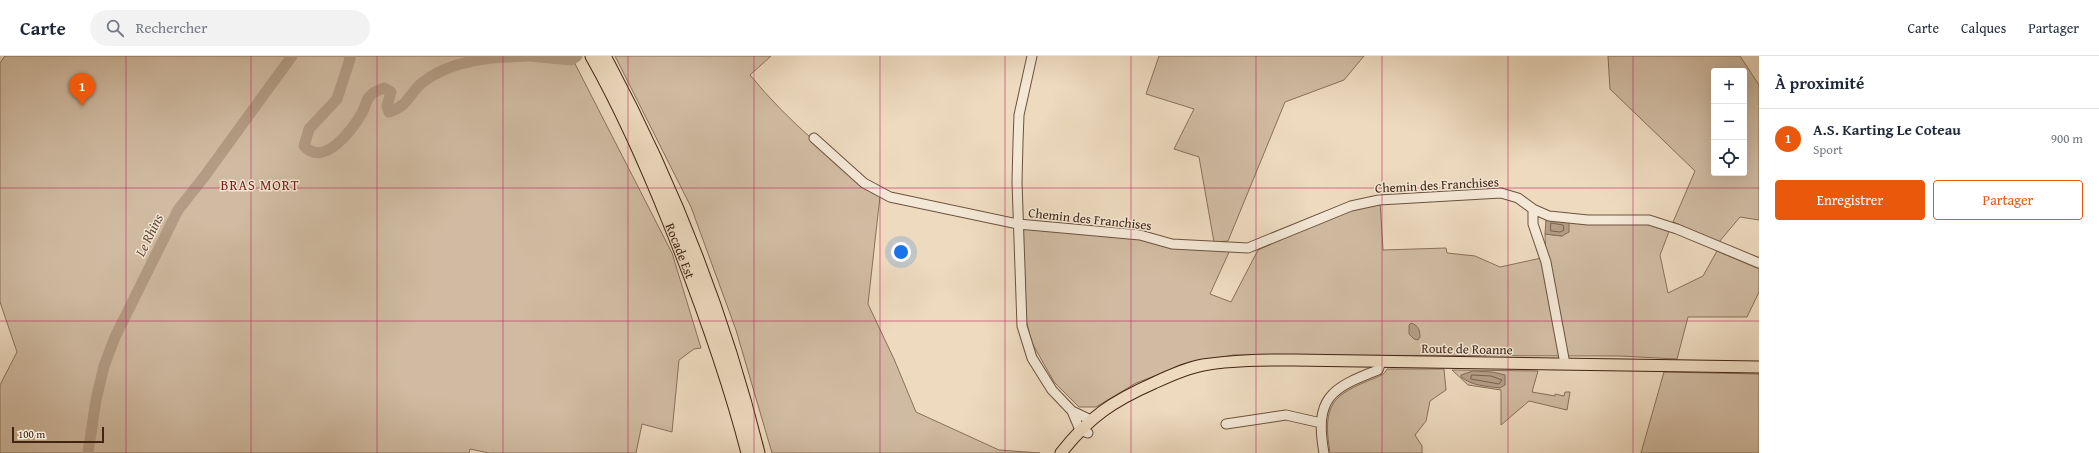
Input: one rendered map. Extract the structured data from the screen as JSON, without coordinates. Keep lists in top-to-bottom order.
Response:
{
  "streets": {
    "highway": ["Rocade Est"],
    "main road": ["Route de Roanne"],
    "street": ["Chemin des Franchises"]
  },
  "districts": ["BRAS MORT"],
  "water": ["Le Rhins"],
  "scale_bar": "100 m",
  "page": {
    "header": "Carte",
    "search": "Rechercher",
    "nav": ["Carte", "Calques", "Partager"],
    "heading": "À proximité",
    "map_buttons": ["+", "−"],
    "pins": "1",
    "list": [
      {
        "mark": "1",
        "name": "A.S. Karting Le Coteau",
        "note": "Sport",
        "value": "900 m"
      }
    ],
    "buttons": ["Enregistrer", "Partager"],
    "scale": "100 m"
  }
}
